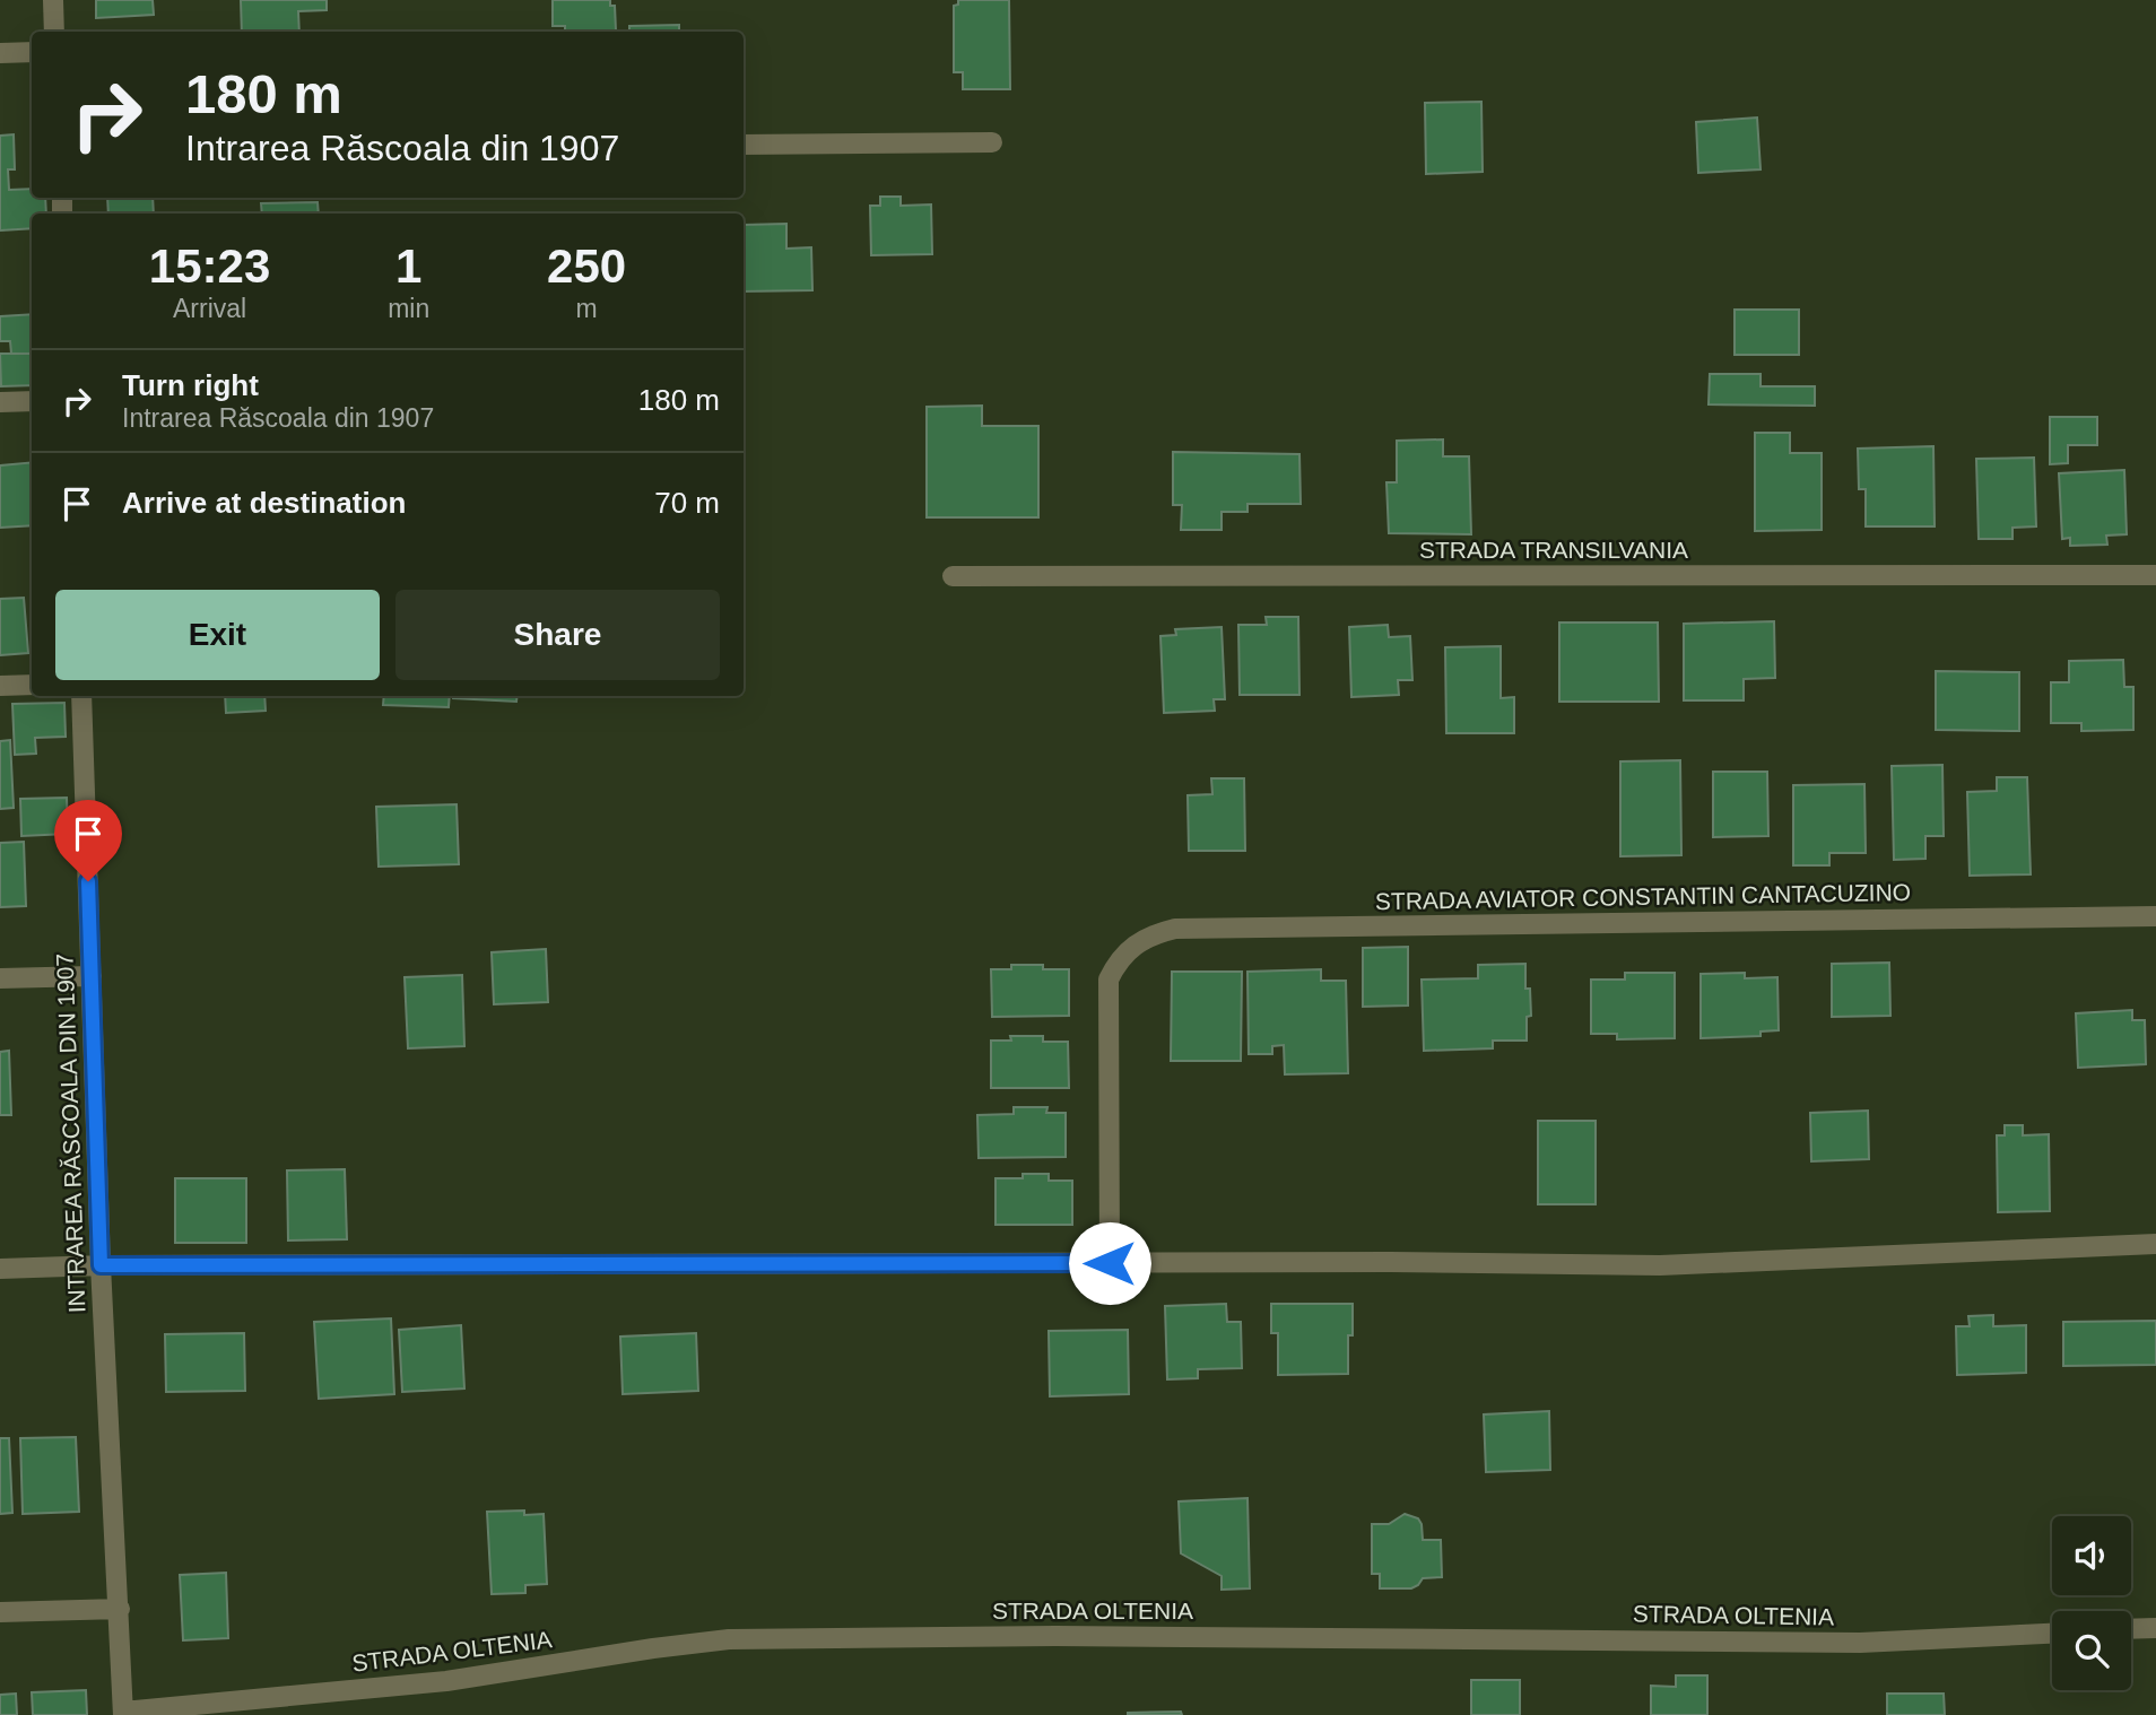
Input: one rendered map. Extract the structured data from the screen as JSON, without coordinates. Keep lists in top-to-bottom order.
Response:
{
  "streets": {
    "street": [
      "STRADA TRANSILVANIA",
      "STRADA AVIATOR CONSTANTIN CANTACUZINO",
      "INTRAREA RĂSCOALA DIN 1907",
      "STRADA OLTENIA"
    ]
  },
  "crossings": [
    ["INTRAREA RĂSCOALA DIN 1907", "STRADA OLTENIA"]
  ],
  "page": {
    "turn": ["180 m", "Intrarea Răscoala din 1907"],
    "eta": [
      "15:23",
      "Arrival",
      "1",
      "min",
      "250",
      "m"
    ],
    "list": [
      {
        "name": "Turn right",
        "note": "Intrarea Răscoala din 1907",
        "value": "180 m"
      },
      {
        "name": "Arrive at destination",
        "value": "70 m"
      }
    ],
    "buttons": ["Exit", "Share"]
  }
}
